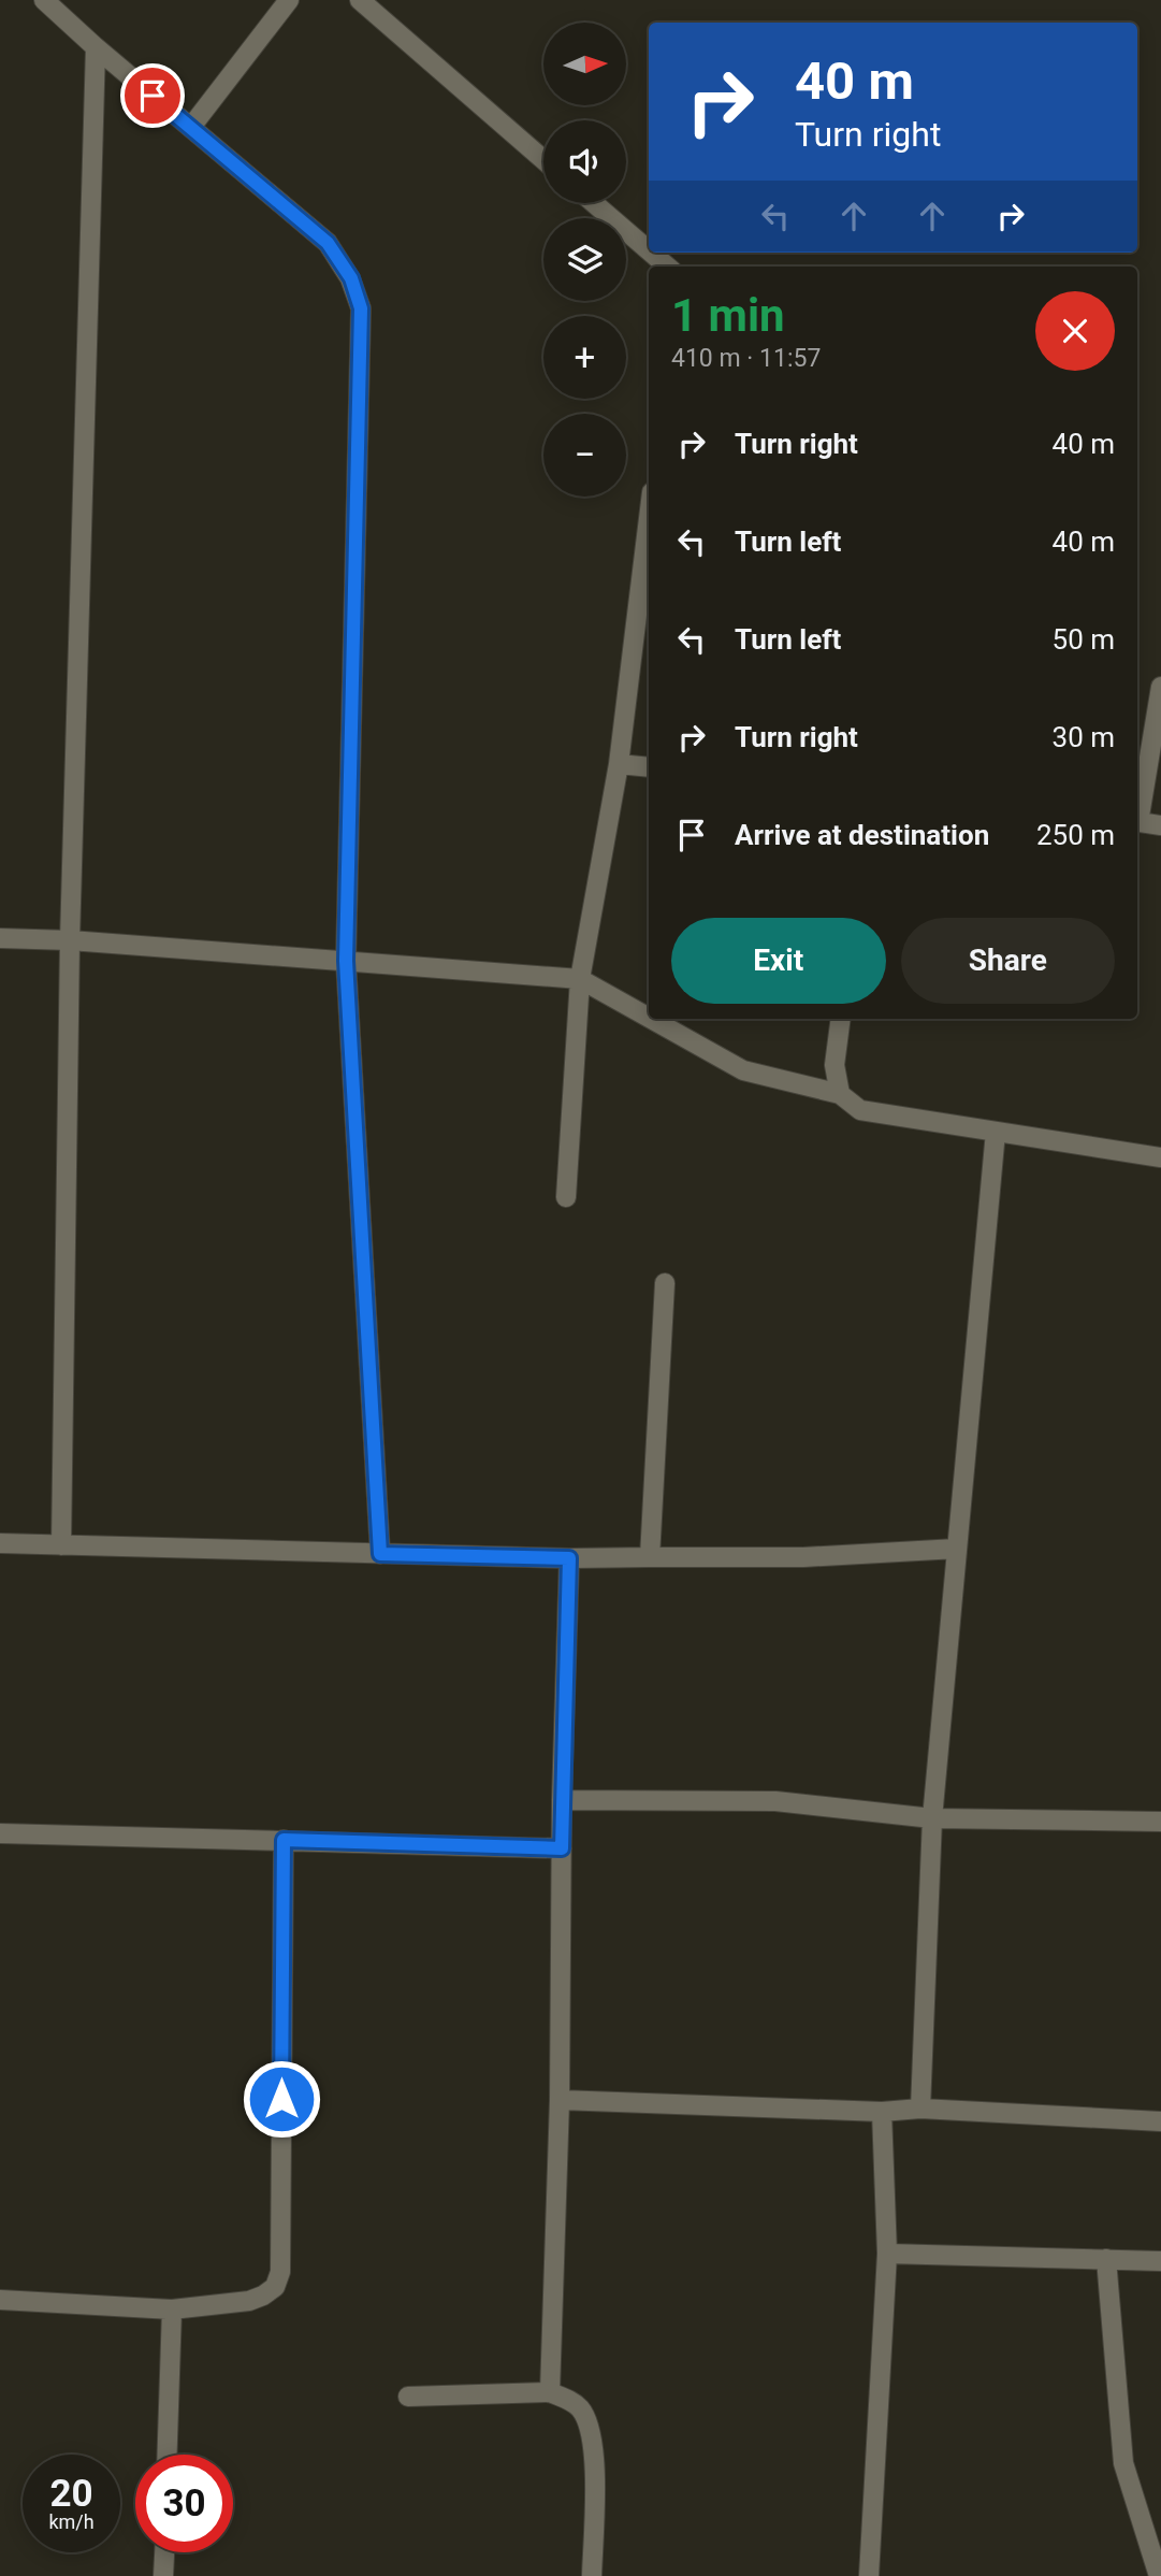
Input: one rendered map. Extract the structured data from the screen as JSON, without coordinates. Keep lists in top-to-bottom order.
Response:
{
  "north": "right",
  "page": {
    "map_buttons": ["+", "−"],
    "turn": ["40 m", "Turn right"],
    "heading": ["1 min", "410 m · 11:57"],
    "list": [
      {
        "name": "Turn right",
        "value": "40 m"
      },
      {
        "name": "Turn left",
        "value": "40 m"
      },
      {
        "name": "Turn left",
        "value": "50 m"
      },
      {
        "name": "Turn right",
        "value": "30 m"
      },
      {
        "name": "Arrive at destination",
        "value": "250 m"
      }
    ],
    "buttons": ["Exit", "Share"],
    "speed": "20 km/h",
    "limit": "30"
  }
}
